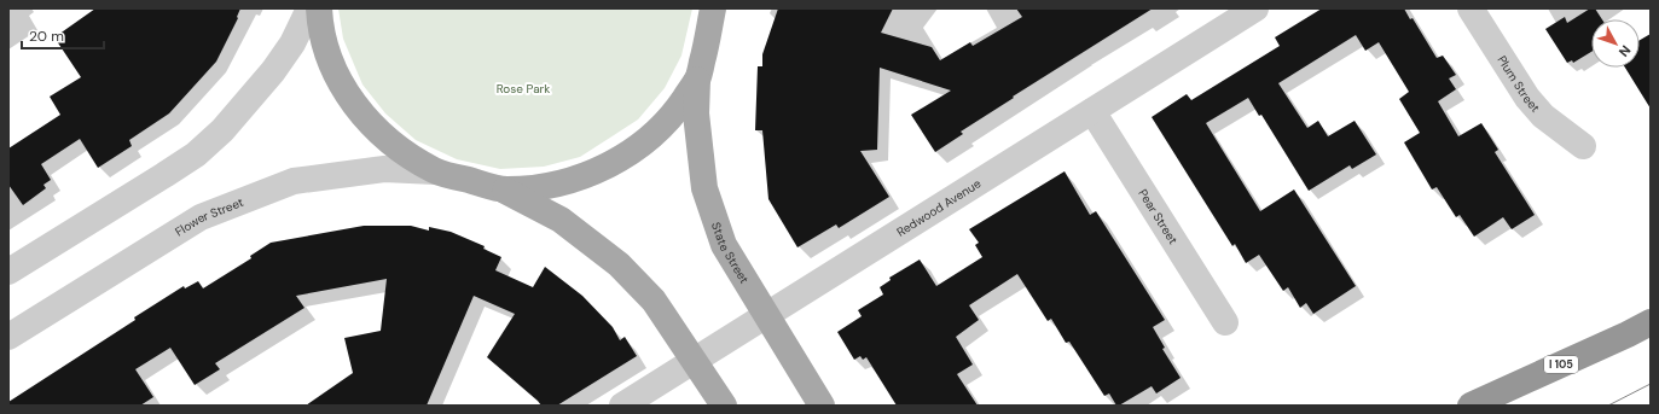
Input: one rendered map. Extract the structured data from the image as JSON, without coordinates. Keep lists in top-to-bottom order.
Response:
{
  "streets": {
    "highway": ["I 105"],
    "main road": ["State Street"],
    "street": [
      "Plum Street",
      "Redwood Avenue",
      "Flower Street",
      "Pear Street"
    ]
  },
  "crossings": [
    ["Redwood Avenue", "Pear Street"],
    ["Redwood Avenue", "State Street"]
  ],
  "parks": ["Rose Park"],
  "scale_bar": "20 m",
  "north": "bottom right"
}
